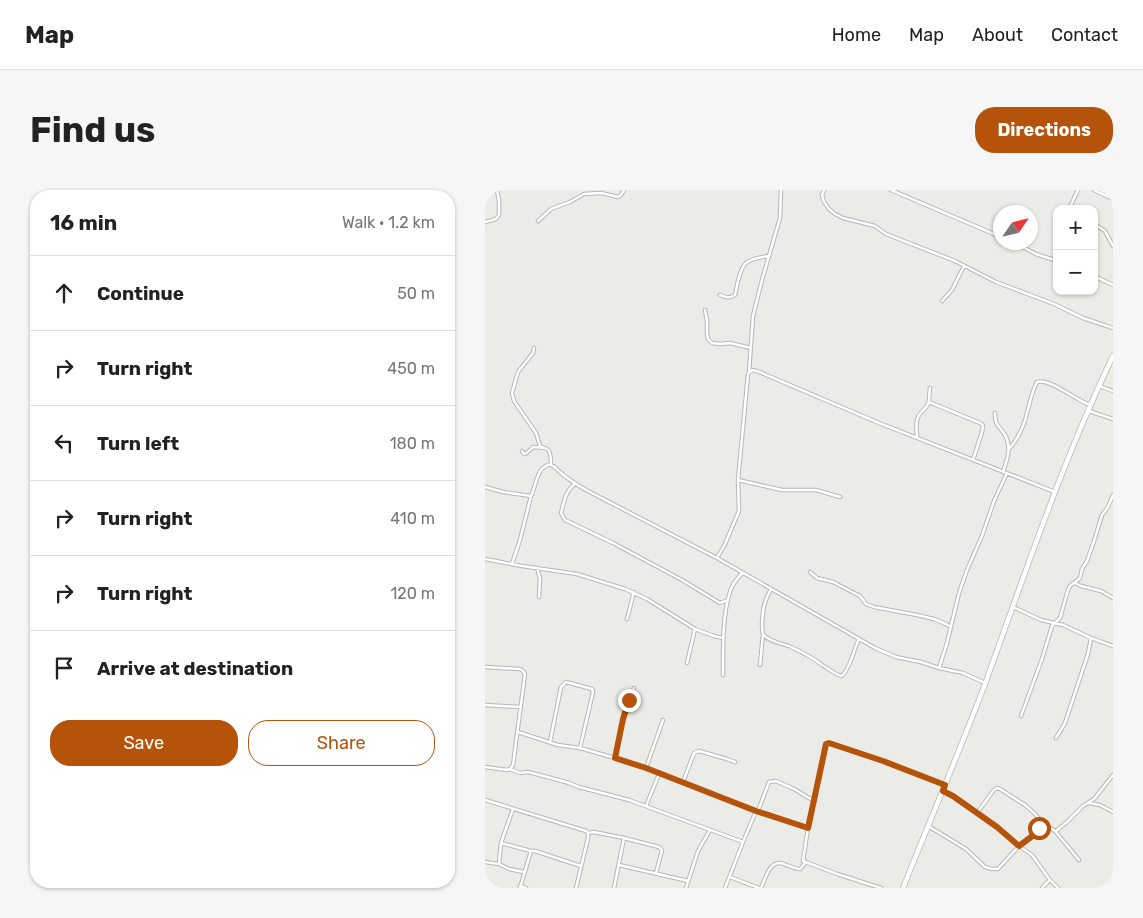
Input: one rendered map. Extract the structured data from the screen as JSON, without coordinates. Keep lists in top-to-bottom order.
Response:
{
  "north": "top right",
  "page": {
    "header": "Map",
    "nav": [
      "Home",
      "Map",
      "About",
      "Contact"
    ],
    "buttons": [
      "Directions",
      ["Save", "Share"]
    ],
    "title": "Find us",
    "heading": ["16 min", "Walk · 1.2 km"],
    "map_buttons": ["+", "−"],
    "list": [
      ["Continue", "50 m"],
      ["Turn right", "450 m"],
      ["Turn left", "180 m"],
      ["Turn right", "410 m"],
      ["Turn right", "120 m"],
      "Arrive at destination"
    ]
  }
}
